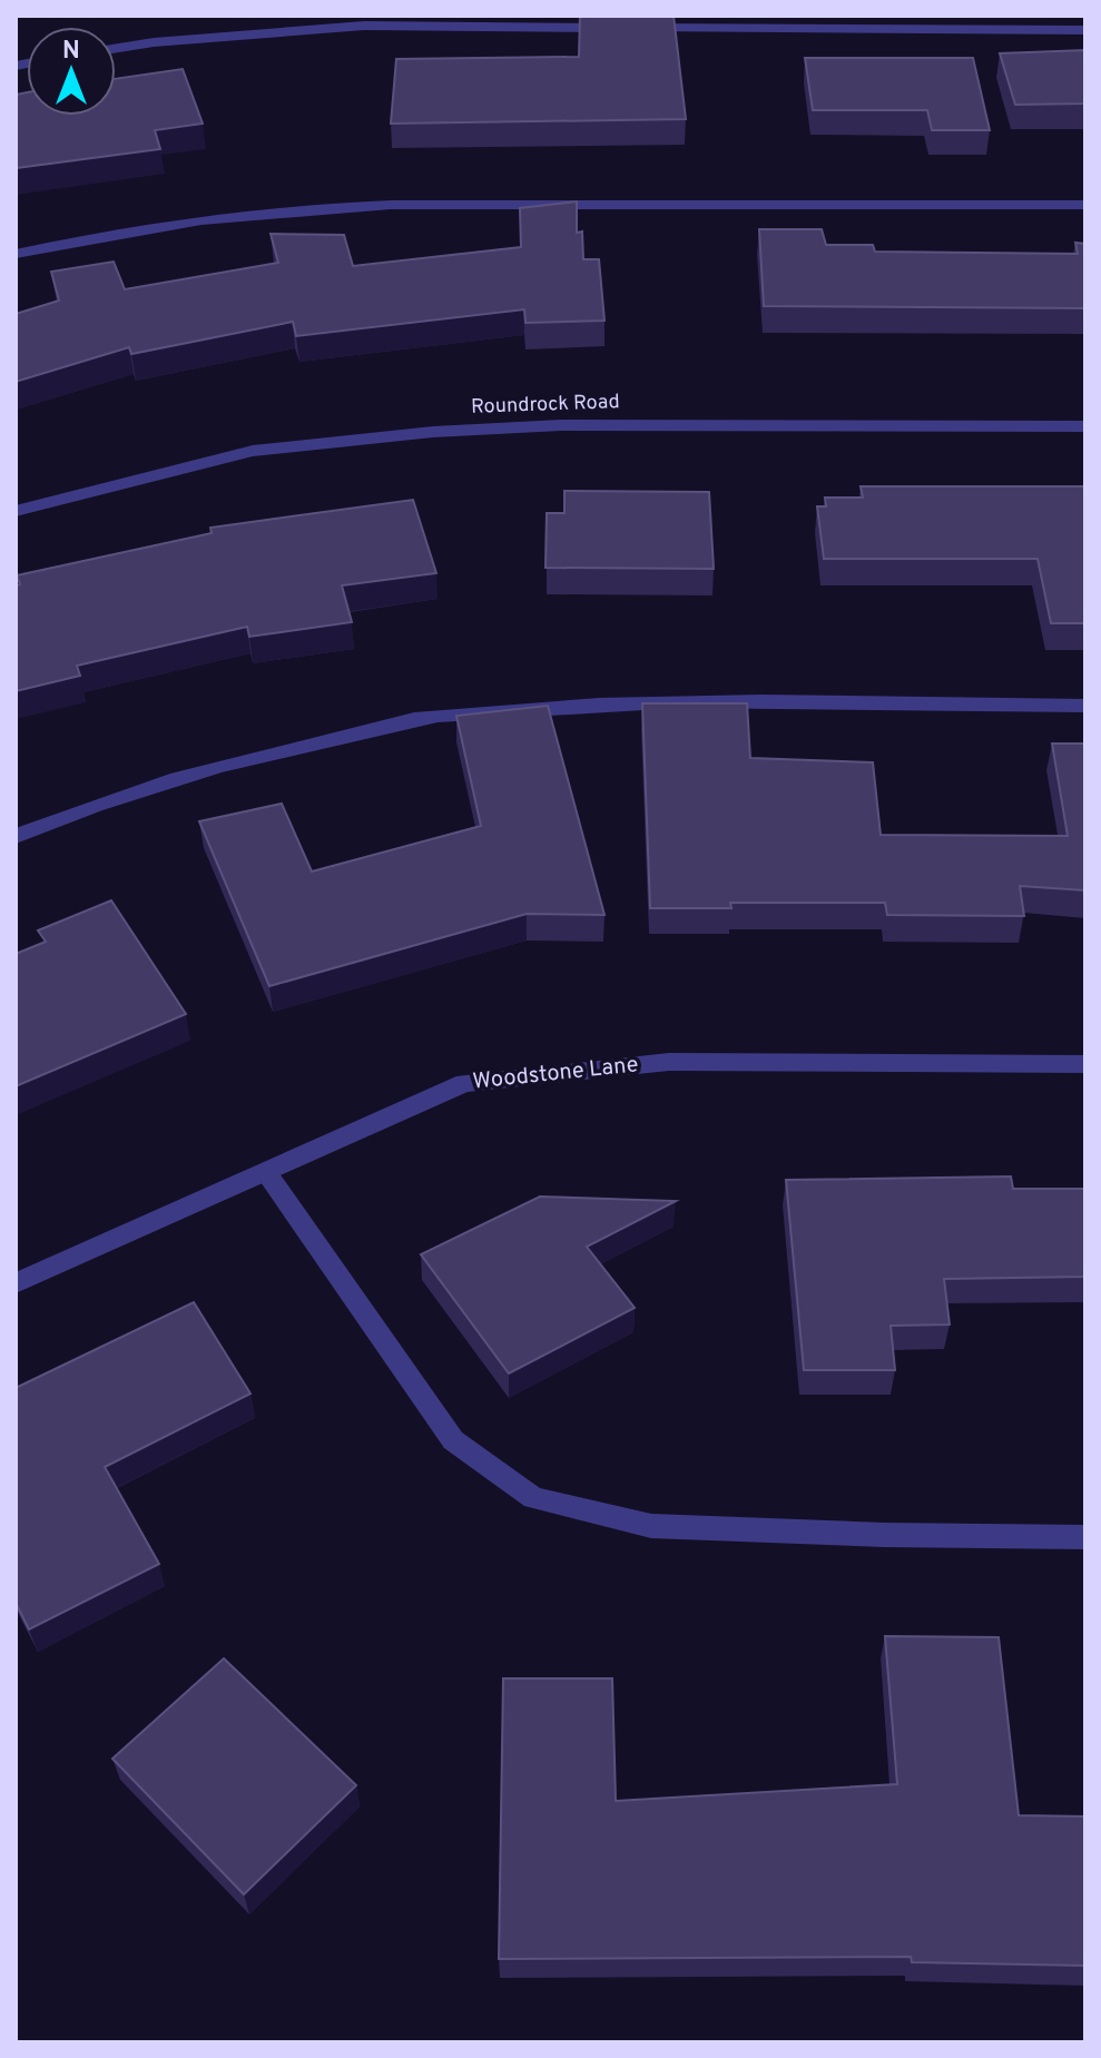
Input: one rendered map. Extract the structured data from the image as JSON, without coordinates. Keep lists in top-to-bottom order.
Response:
{
  "streets": {
    "street": ["Roundrock Road", "Woodstone Lane"]
  },
  "north": "top"
}
